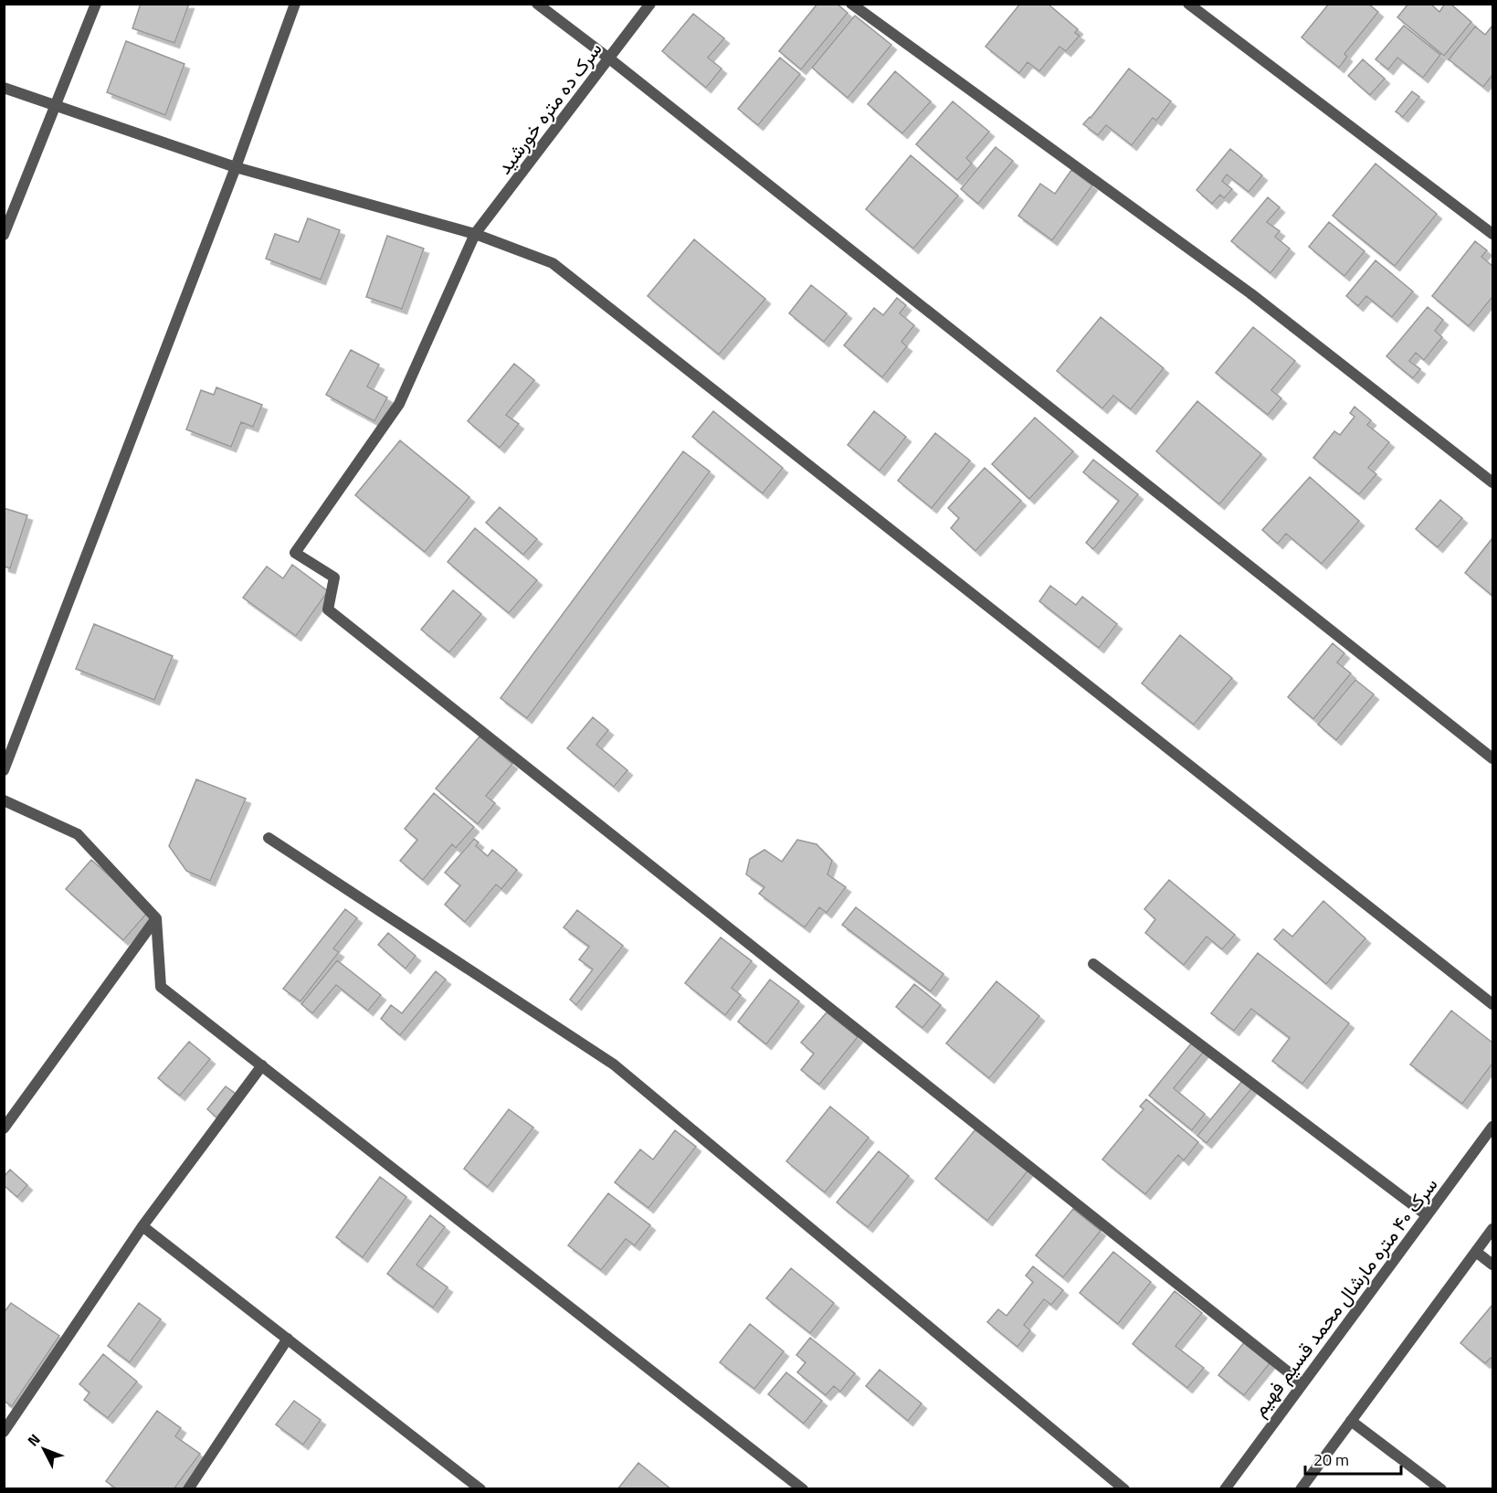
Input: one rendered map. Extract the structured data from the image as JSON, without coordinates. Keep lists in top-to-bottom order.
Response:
{
  "streets": {
    "street": ["سرک ده متره خورشید", "سرک ۴۰ متره مارشال محمد قسیم فهیم"]
  },
  "crossings": [
    ["سرک ده متره خورشید", "سرک ۴۰ متره مارشال محمد قسیم فهیم"]
  ],
  "scale_bar": "20 m",
  "north": "top left"
}
